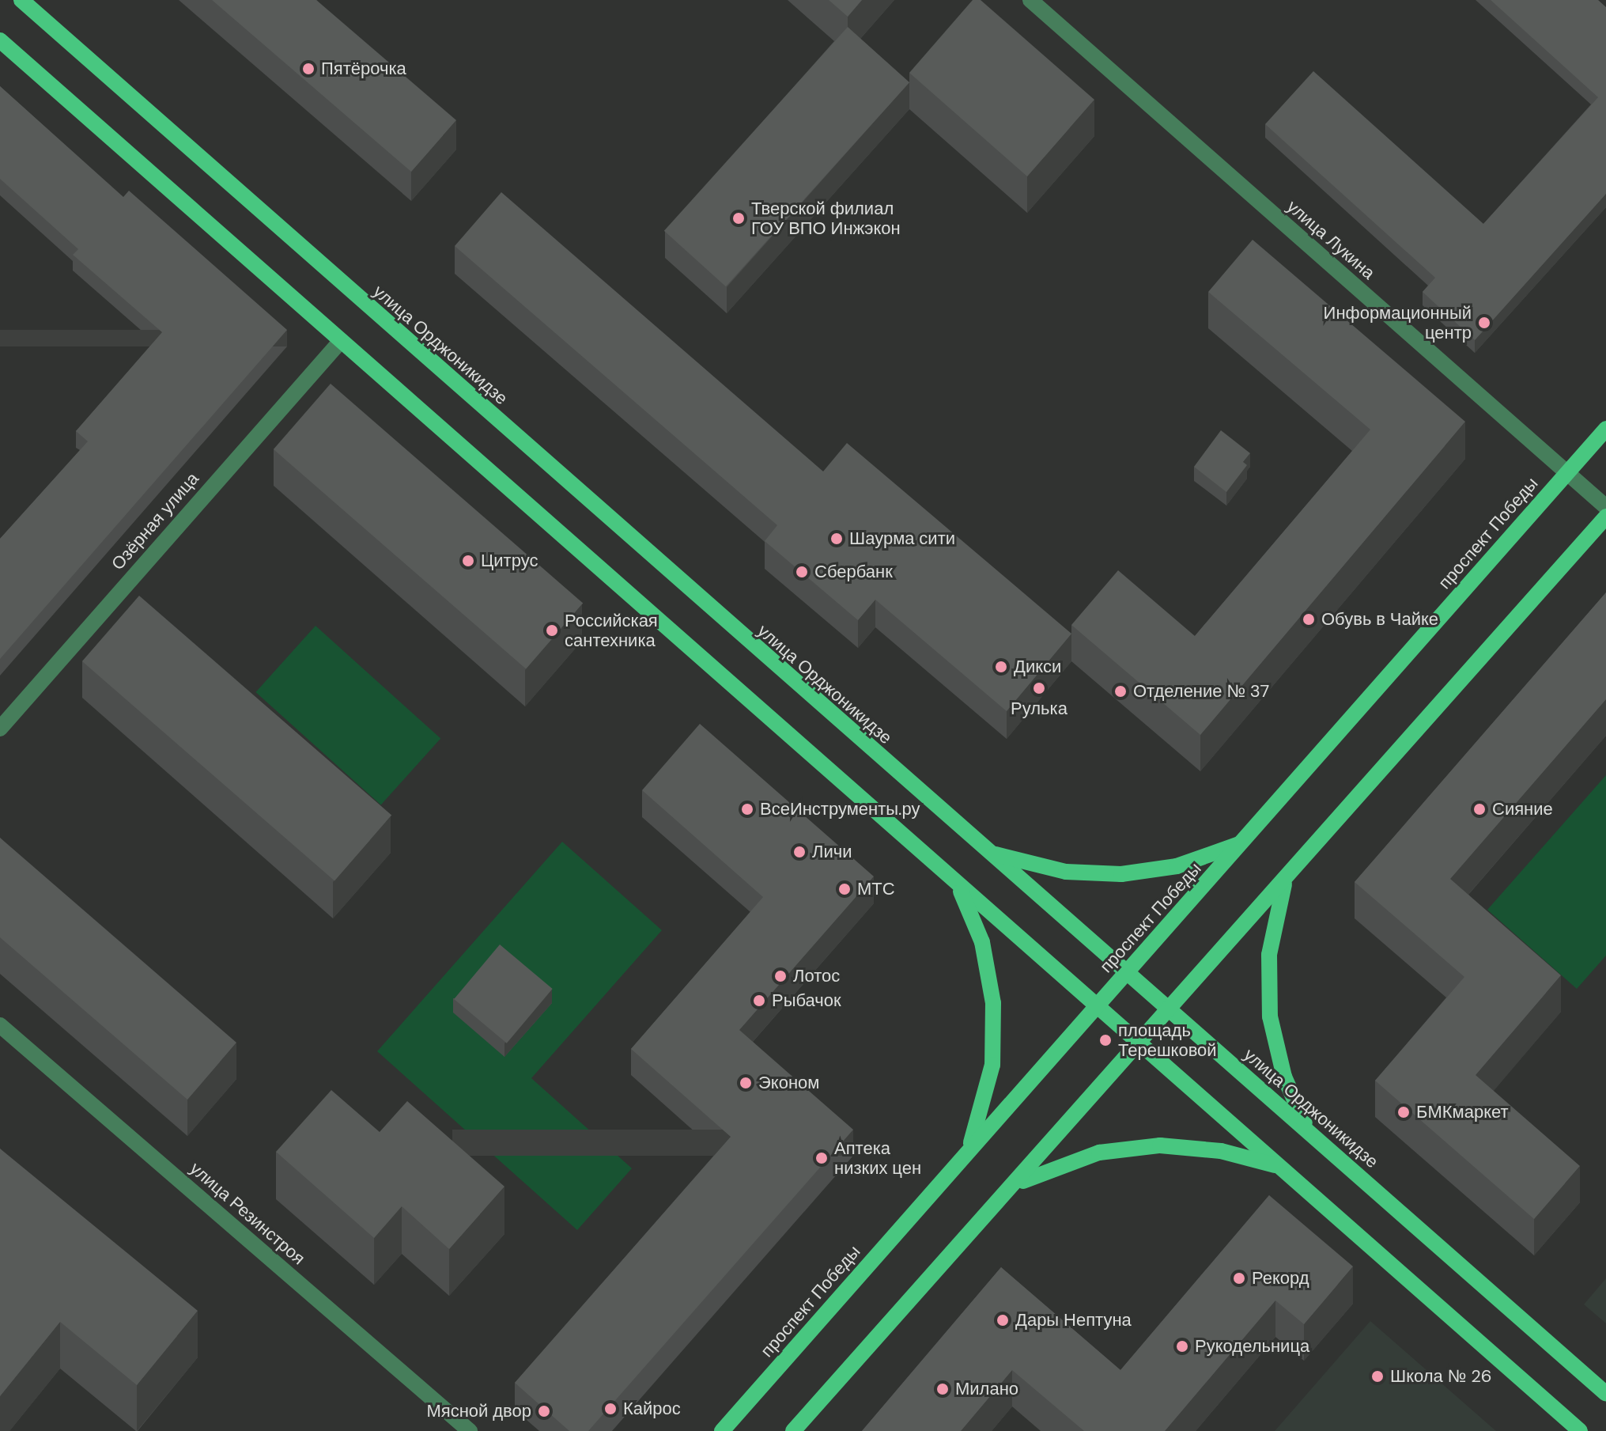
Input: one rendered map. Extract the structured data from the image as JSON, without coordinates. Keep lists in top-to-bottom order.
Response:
{
  "streets": {
    "main road": ["улица Орджоникидзе", "проспект Победы"],
    "street": ["улица Лукина", "Озёрная улица", "улица Резинстроя"]
  },
  "crossings": [
    ["улица Лукина", "проспект Победы"],
    ["улица Орджоникидзе", "проспект Победы"]
  ],
  "places": [
    "Пятёрочка",
    "Тверской филиал ГОУ ВПО Инжэкон",
    "Информационный центр",
    "Шаурма сити",
    "Цитрус",
    "Сбербанк",
    "Обувь в Чайке",
    "Российская сантехника",
    "Дикси",
    "Рулька",
    "Отделение № 37",
    "ВсеИнструменты.ру",
    "Сияние",
    "Личи",
    "МТС",
    "Лотос",
    "Рыбачок",
    "площадь Терешковой",
    "Эконом",
    "БМКмаркет",
    "Аптека низких цен",
    "Рекорд",
    "Дары Нептуна",
    "Рукодельница",
    "Школа № 26",
    "Милано",
    "Кайрос",
    "Мясной двор"
  ]
}
